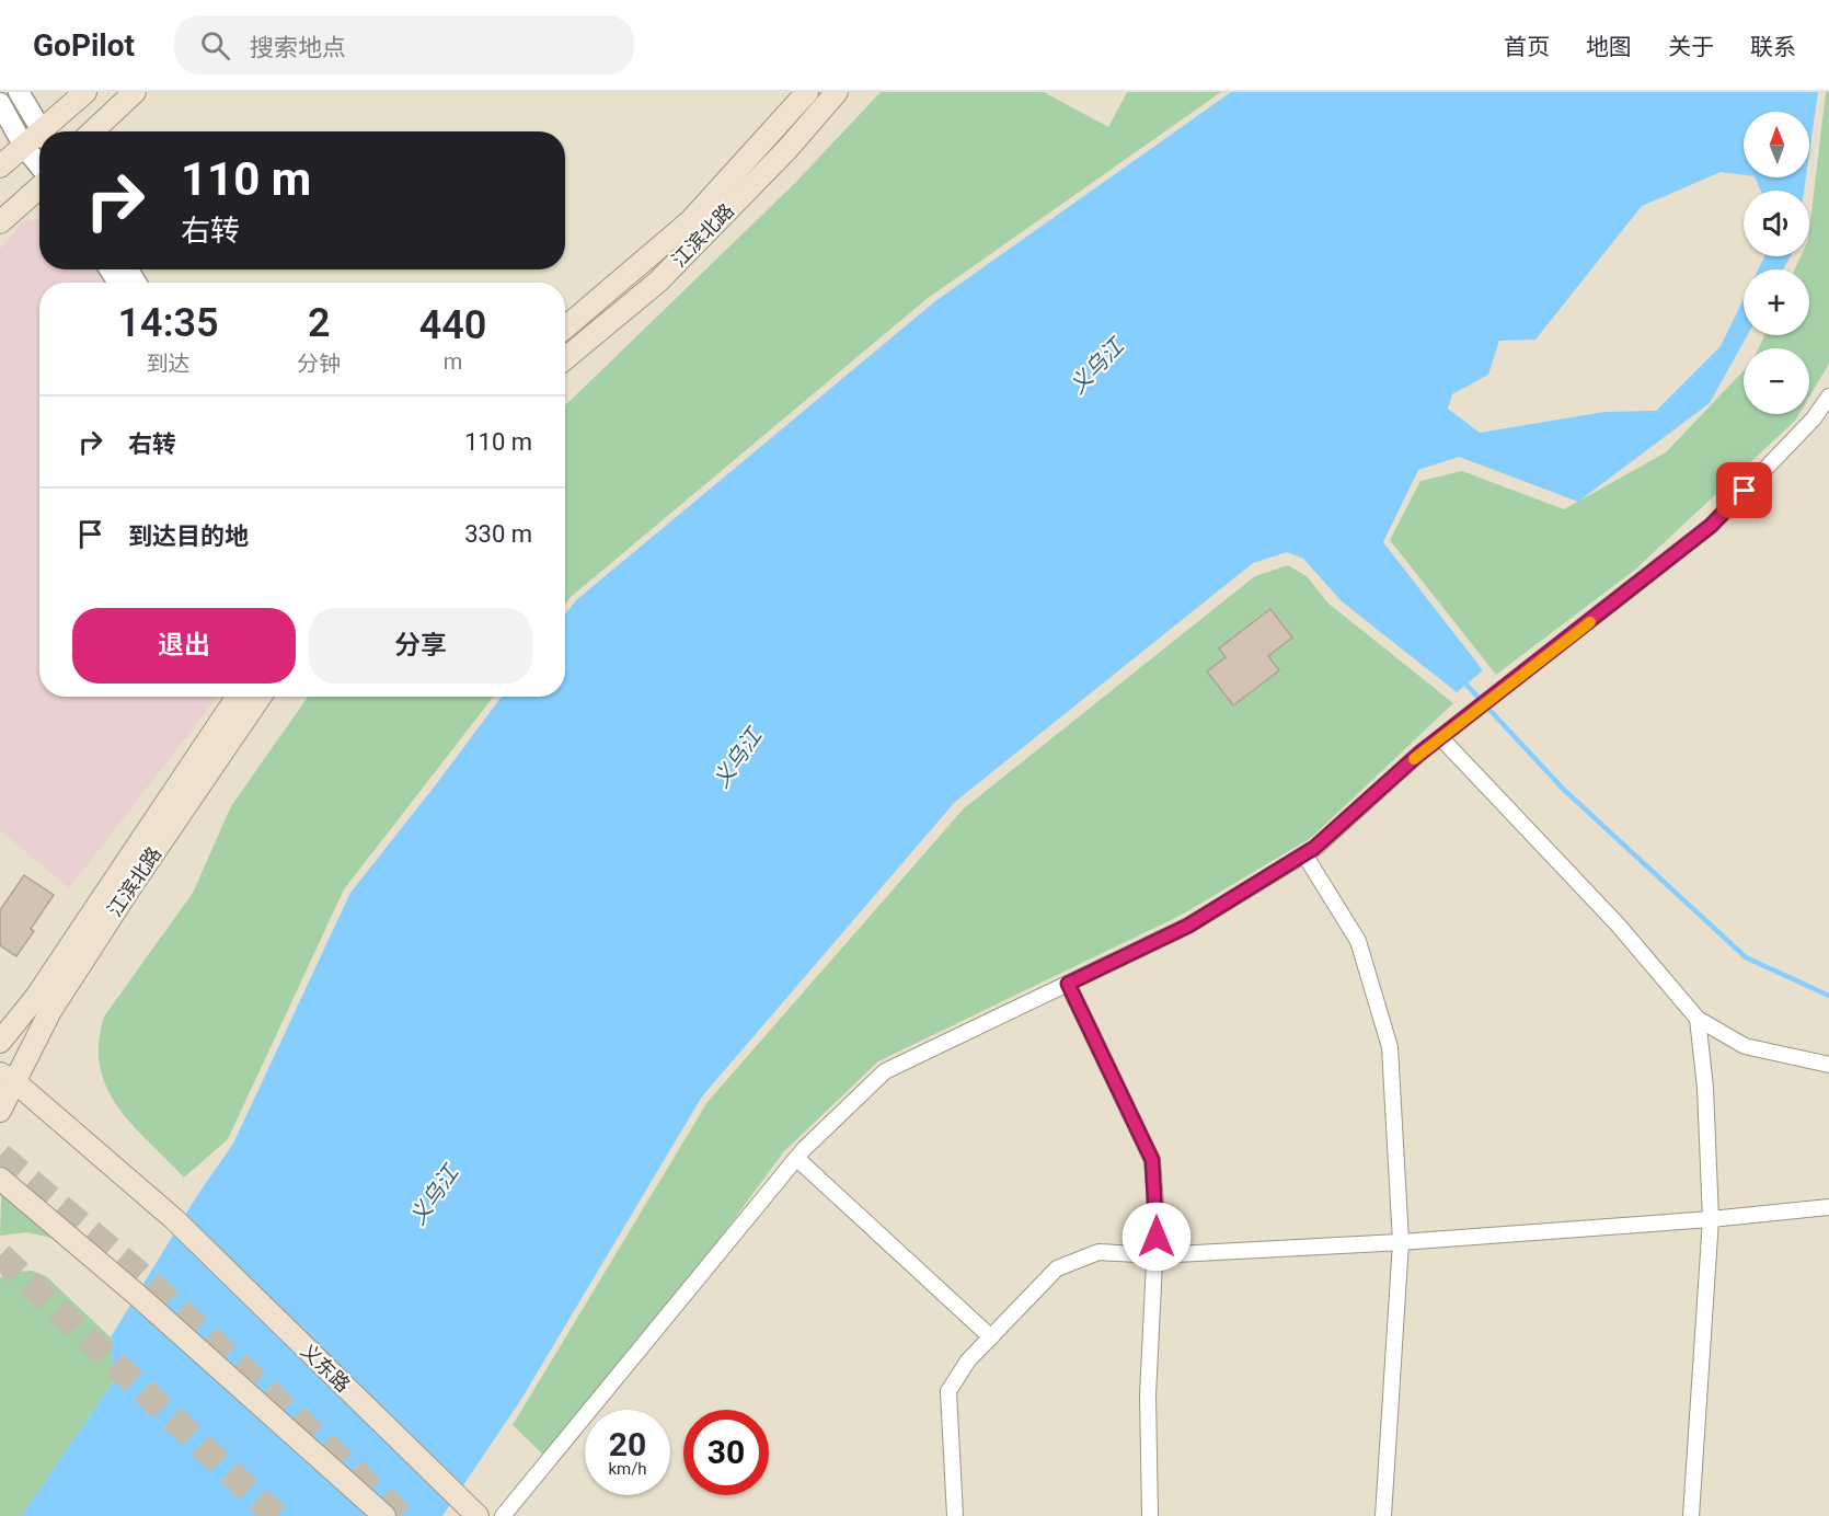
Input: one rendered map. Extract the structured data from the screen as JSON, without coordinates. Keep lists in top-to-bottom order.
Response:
{
  "streets": {
    "main road": ["江滨北路", "义东路"]
  },
  "crossings": [
    ["江滨北路", "义东路"]
  ],
  "water": ["义乌江"],
  "north": "top",
  "page": {
    "header": "GoPilot",
    "search": "搜索地点",
    "nav": [
      "首页",
      "地图",
      "关于",
      "联系"
    ],
    "map_buttons": ["+", "−"],
    "turn": ["110 m", "右转"],
    "eta": [
      "14:35",
      "到达",
      "2",
      "分钟",
      "440",
      "m"
    ],
    "list": [
      {
        "name": "右转",
        "value": "110 m"
      },
      {
        "name": "到达目的地",
        "value": "330 m"
      }
    ],
    "buttons": ["退出", "分享"],
    "speed": "20 km/h",
    "limit": "30"
  }
}
